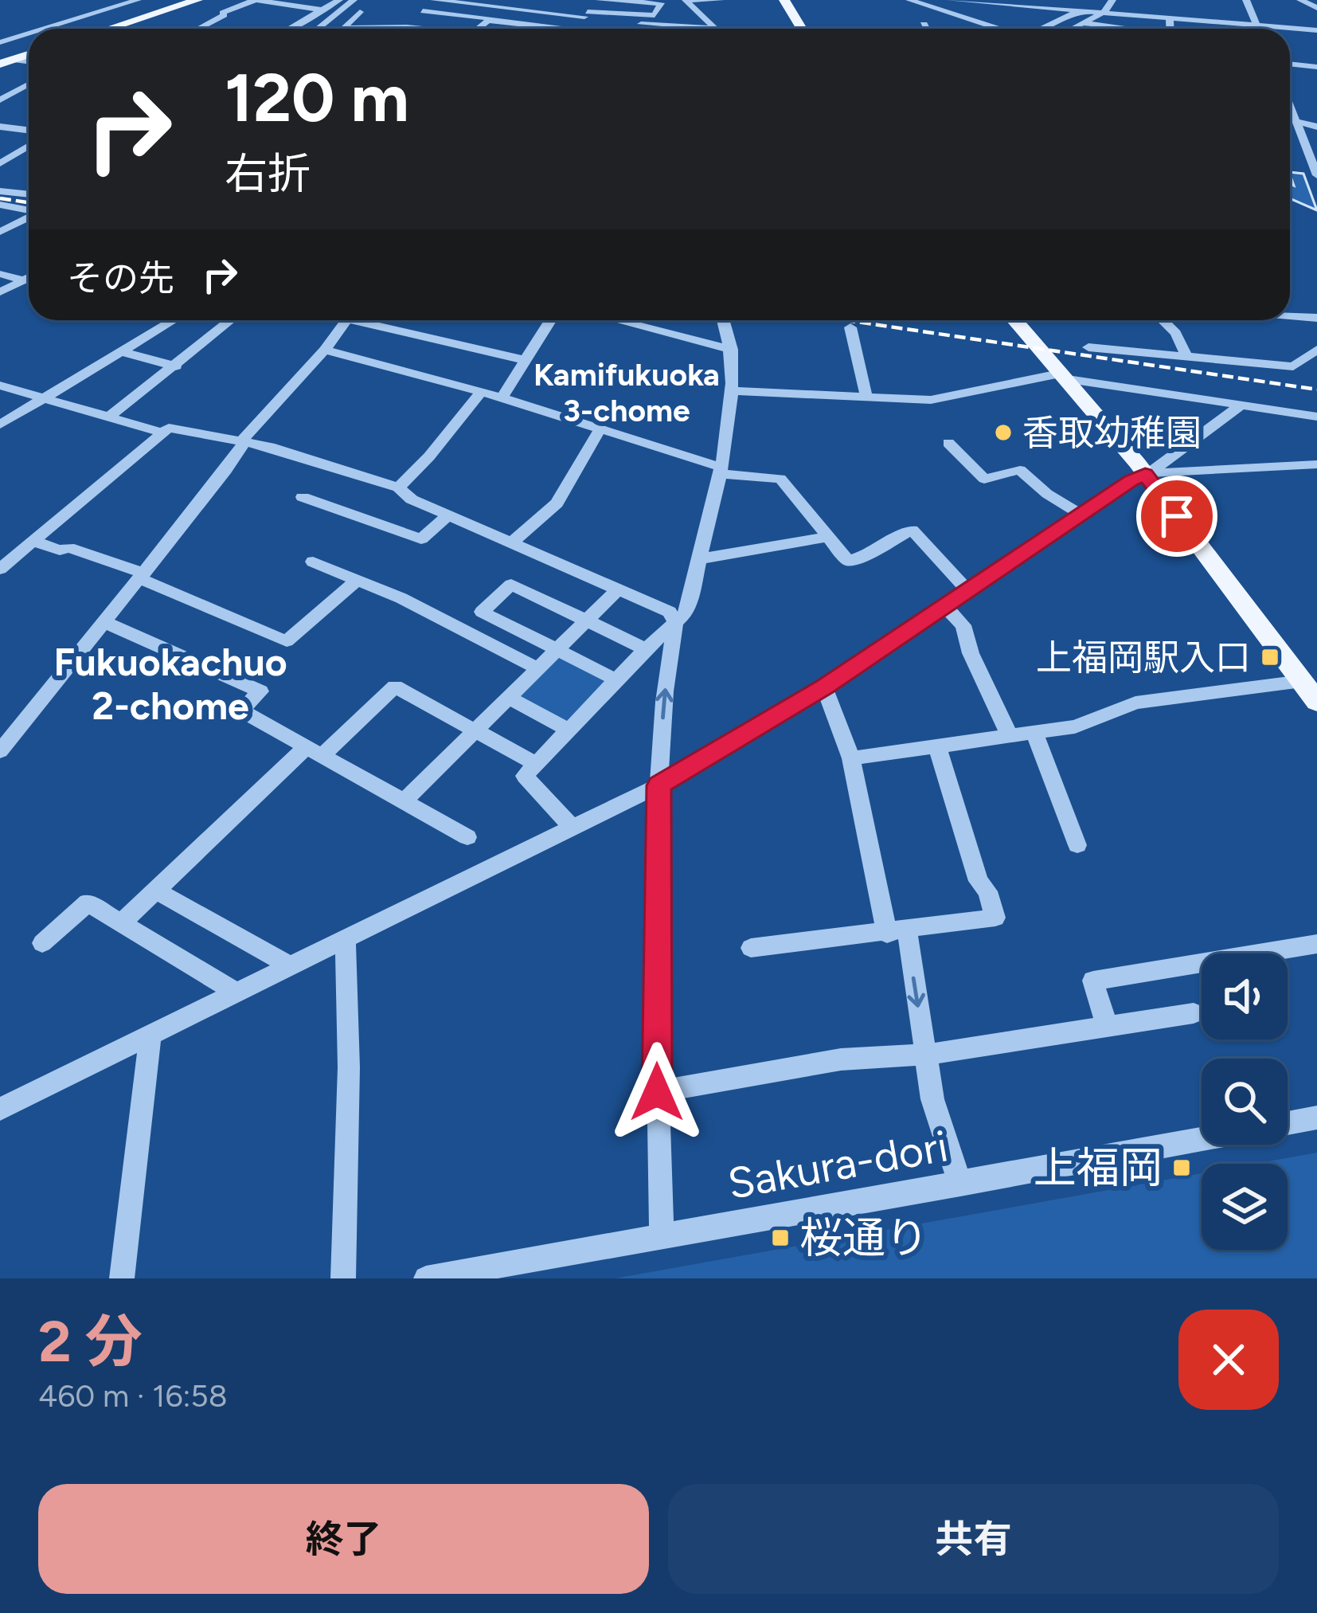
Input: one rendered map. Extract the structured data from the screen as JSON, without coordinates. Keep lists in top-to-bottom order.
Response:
{
  "streets": {
    "street": ["Sakura-dori"]
  },
  "districts": ["Kamifukuoka 3-chome", "Fukuokachuo 2-chome"],
  "places": {
    "other": ["香取幼稚園"],
    "transit": ["上福岡駅入口", "上福岡", "桜通り"]
  },
  "page": {
    "turn": ["120 m", "右折"],
    "then": "その先",
    "heading": ["2 分", "460 m · 16:58"],
    "buttons": ["終了", "共有"]
  }
}
